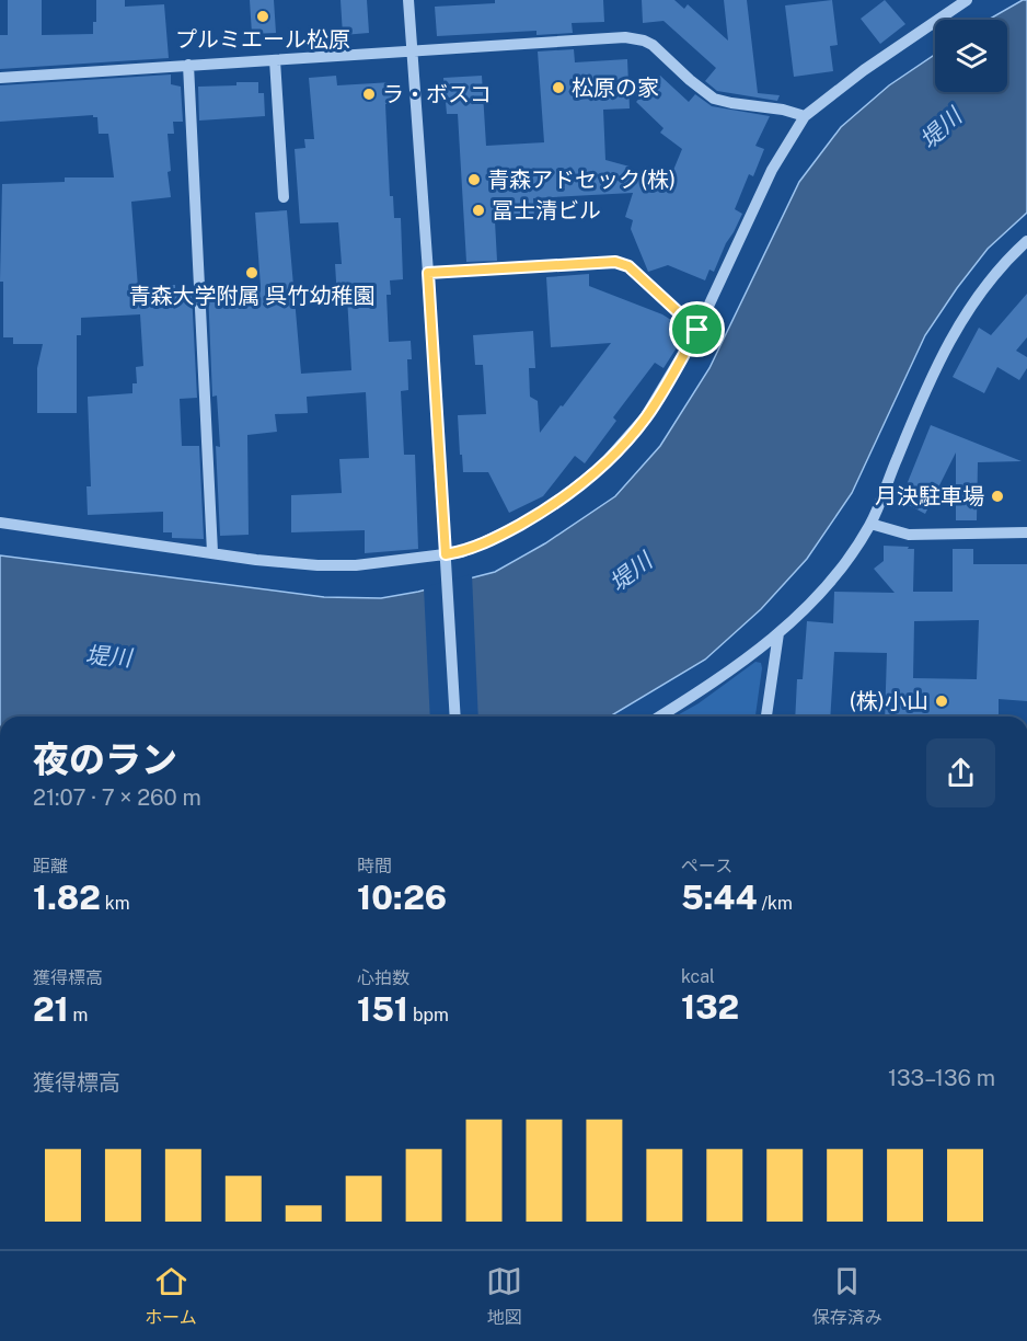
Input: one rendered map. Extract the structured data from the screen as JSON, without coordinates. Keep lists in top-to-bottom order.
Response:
{
  "water": ["堤川"],
  "places": [
    "プルミエール松原",
    "松原の家",
    "ラ・ボスコ",
    "青森アドセック(株)",
    "冨士清ビル",
    "青森大学附属 呉竹幼稚園",
    "月決駐車場",
    "(株)小山"
  ],
  "page": {
    "heading": ["夜のラン", "21:07 · 7 × 260 m"],
    "stats": [
      ["距離", "1.82 km"],
      ["時間", "10:26"],
      ["ペース", "5:44 /km"],
      ["獲得標高", "21 m"],
      ["心拍数", "151 bpm"],
      ["kcal", "132"]
    ],
    "chart": ["獲得標高", "133–136 m"],
    "tabs": ["ホーム", "地図", "保存済み"]
  }
}
